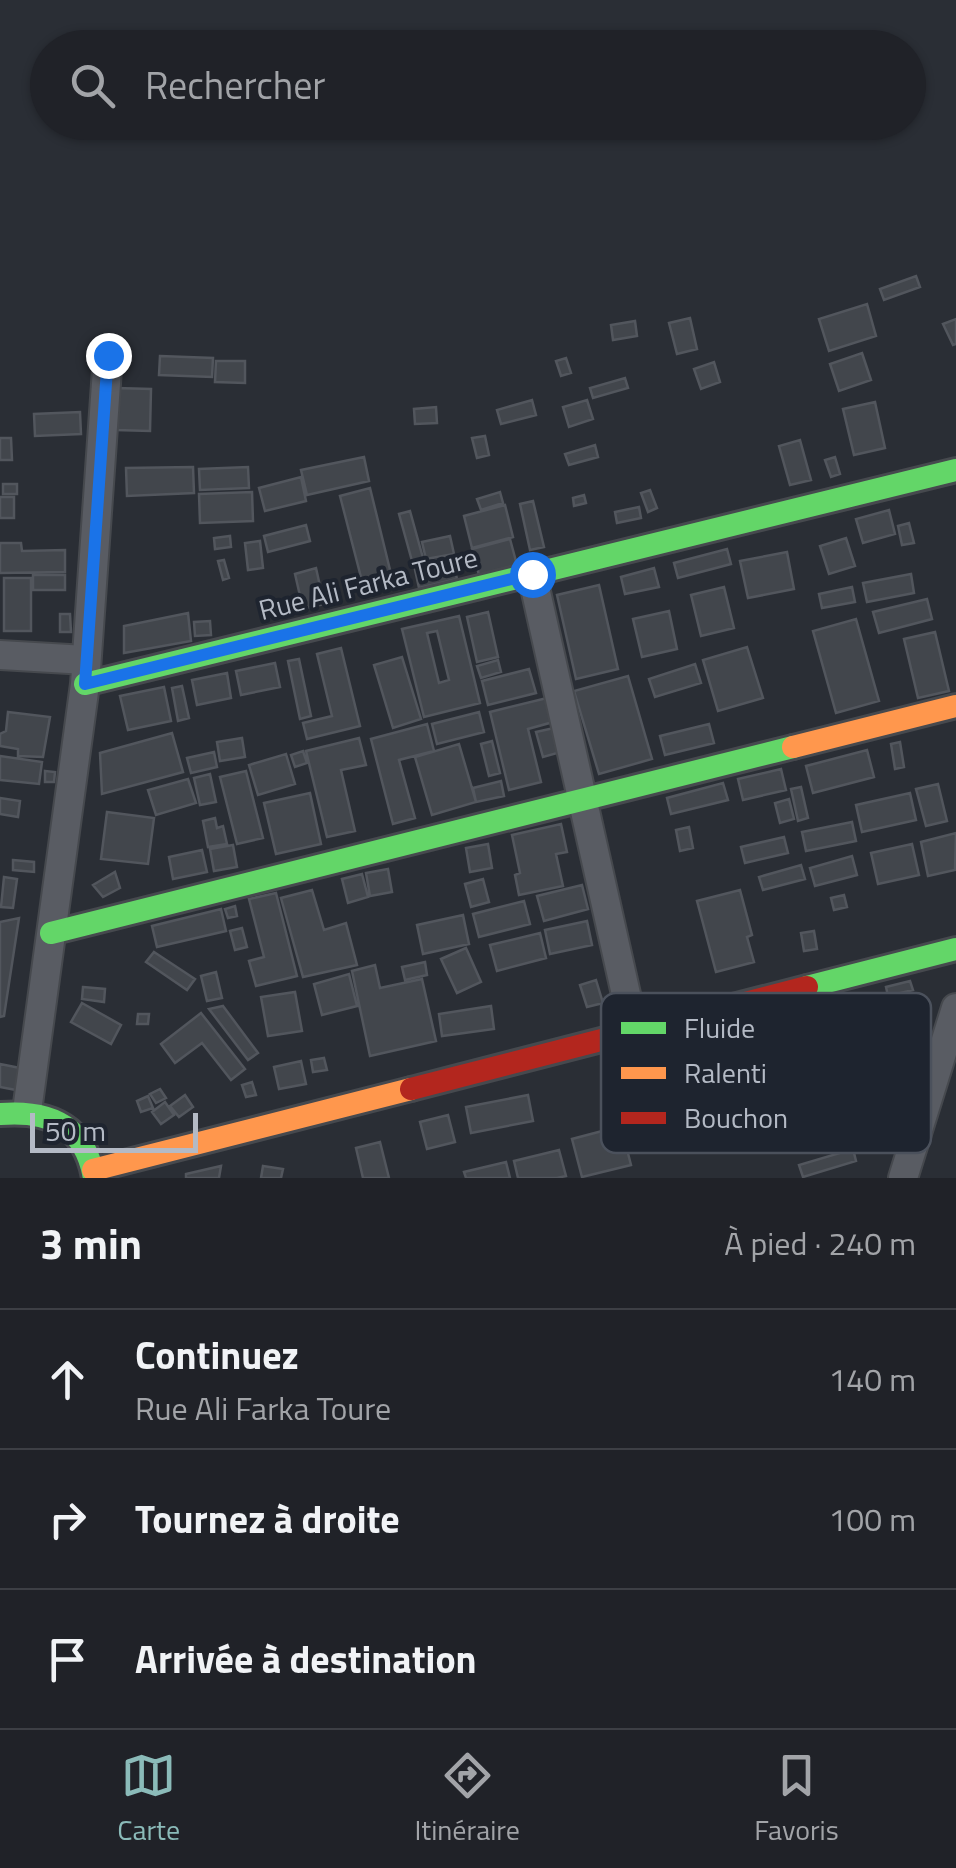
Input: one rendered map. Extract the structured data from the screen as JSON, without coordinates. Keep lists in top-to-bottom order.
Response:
{
  "streets": {
    "street": ["Rue Ali Farka Toure"]
  },
  "legend": ["Fluide", "Ralenti", "Bouchon"],
  "scale_bar": "50 m",
  "page": {
    "search": "Rechercher",
    "scale": "50 m",
    "heading": ["3 min", "À pied · 240 m"],
    "list": [
      ["Continuez", "Rue Ali Farka Toure", "140 m"],
      ["Tournez à droite", "100 m"],
      "Arrivée à destination"
    ],
    "nav": ["Carte", "Itinéraire", "Favoris"]
  }
}
